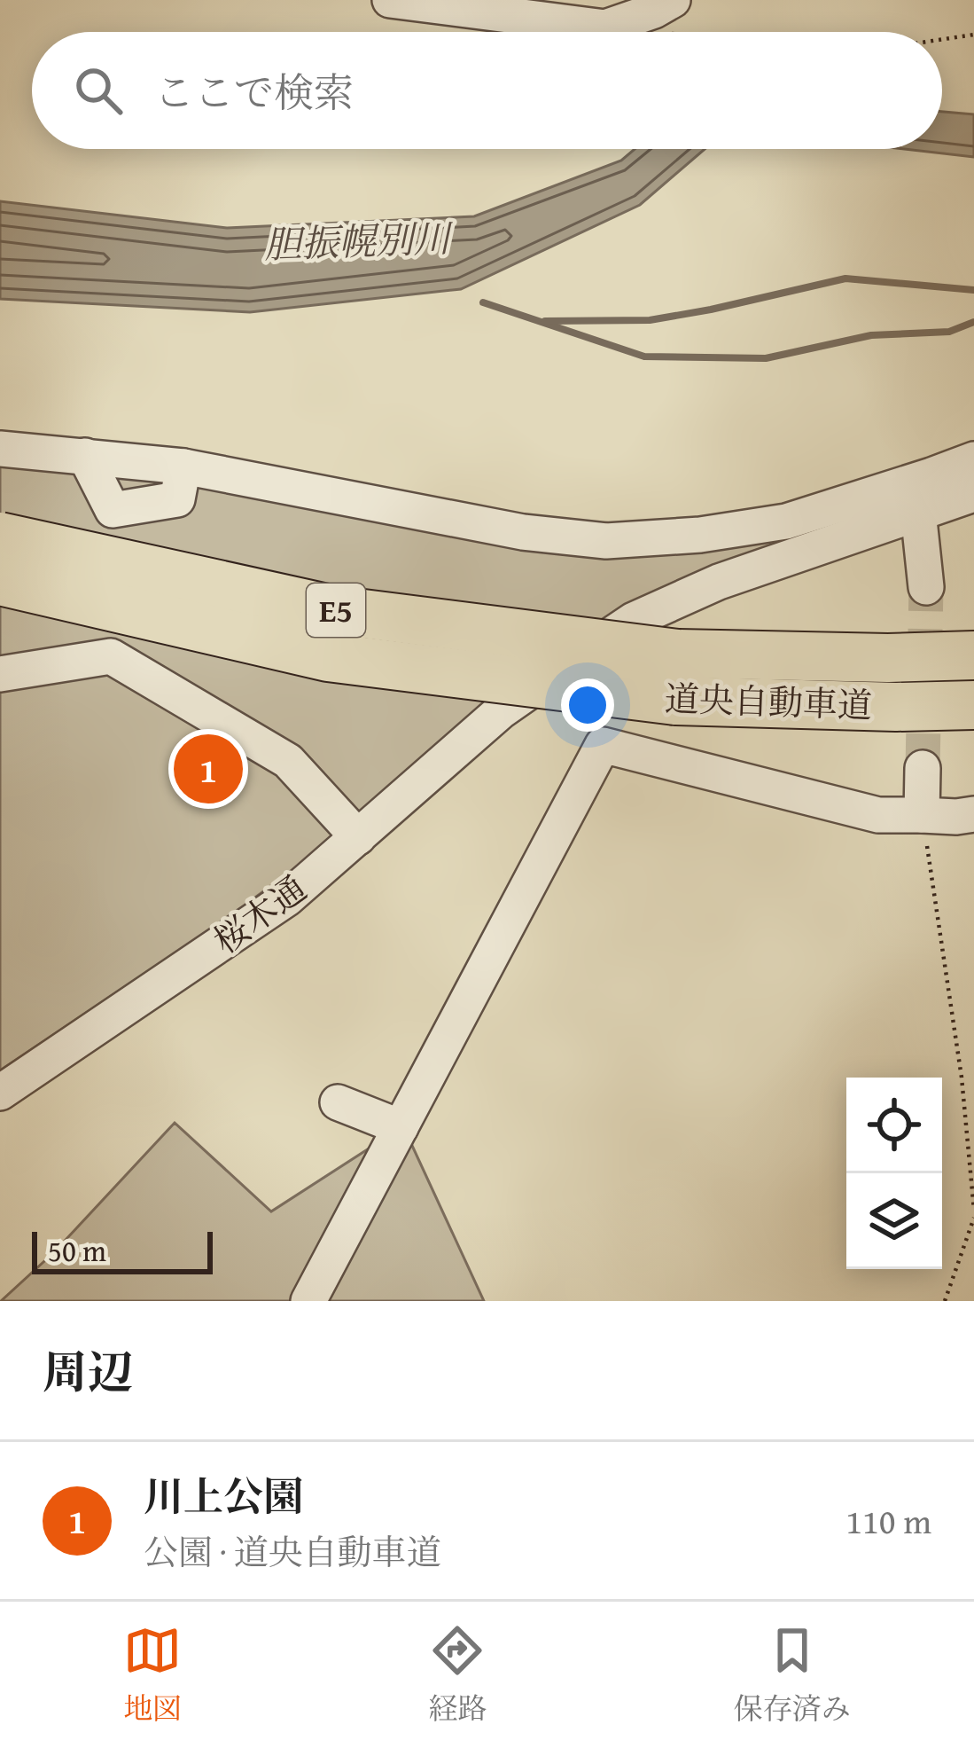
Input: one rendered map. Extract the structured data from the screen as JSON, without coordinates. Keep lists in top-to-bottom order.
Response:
{
  "streets": {
    "highway": ["E5", "道央自動車道"],
    "street": ["桜木通"]
  },
  "water": ["胆振幌別川"],
  "scale_bar": "50 m",
  "page": {
    "search": "ここで検索",
    "pins": "1",
    "scale": "50 m",
    "heading": "周辺",
    "list": [
      {
        "mark": "1",
        "name": "川上公園",
        "note": "公園 · 道央自動車道",
        "value": "110 m"
      }
    ],
    "nav": ["地図", "経路", "保存済み"]
  }
}
